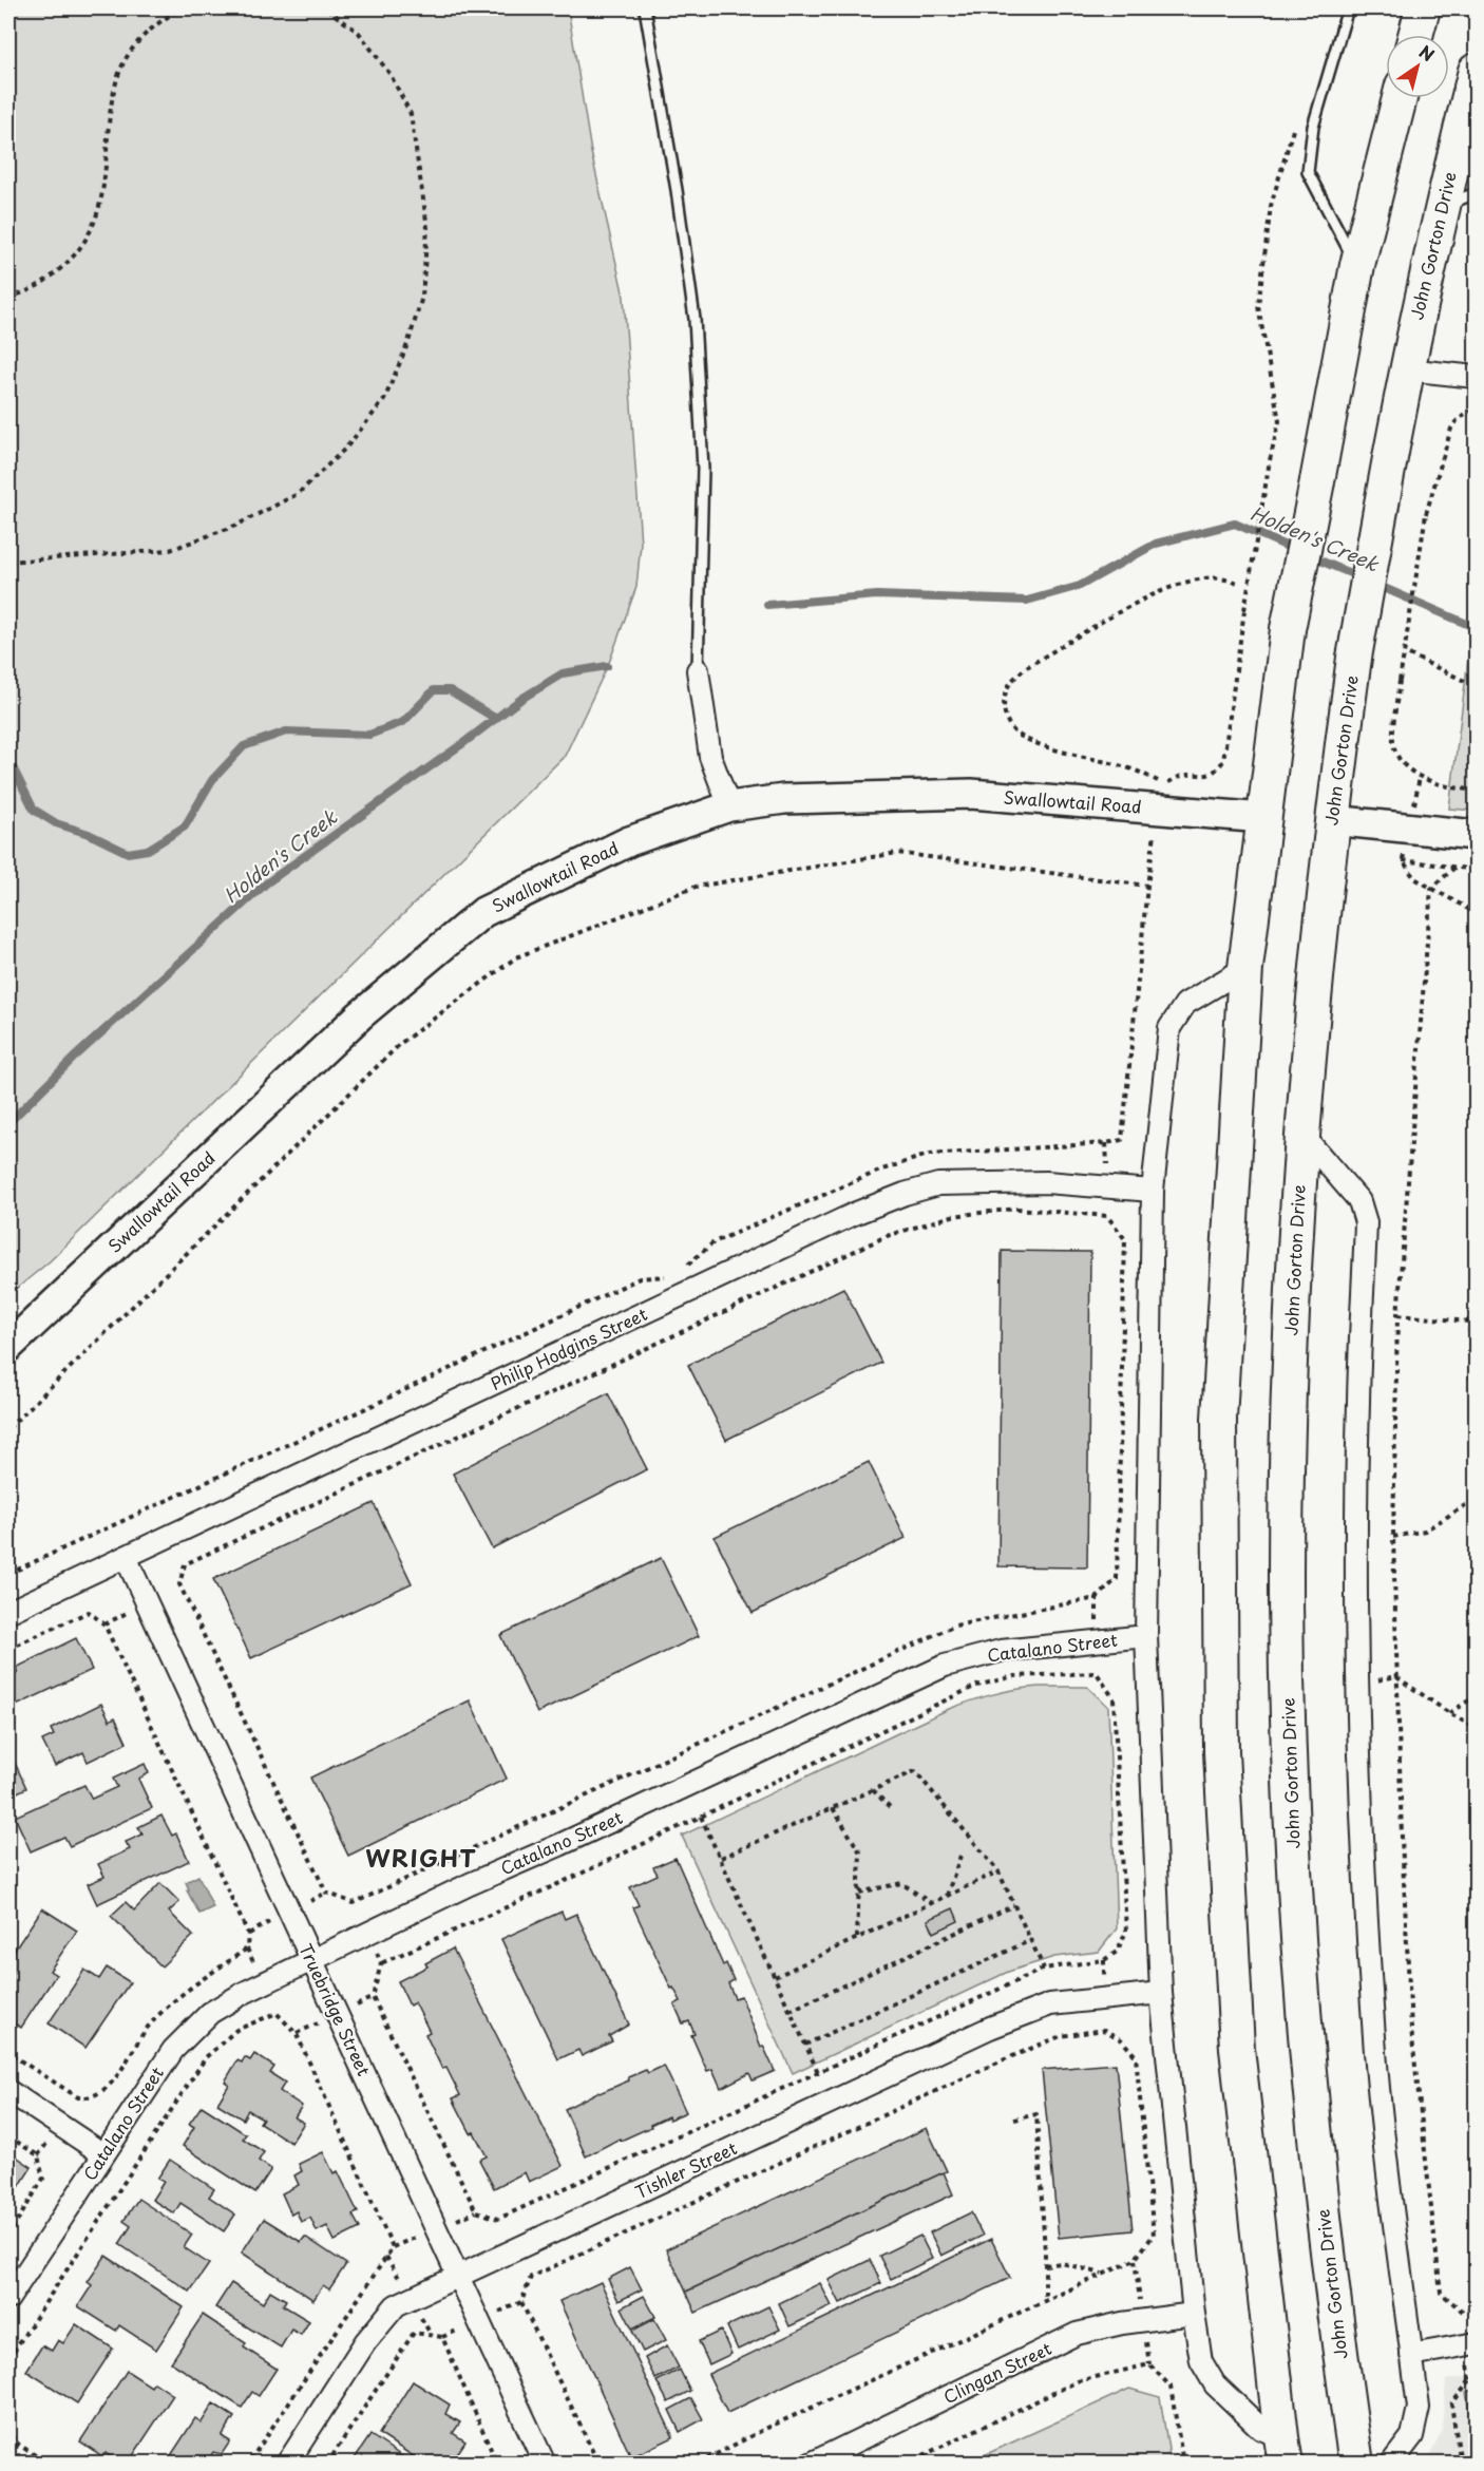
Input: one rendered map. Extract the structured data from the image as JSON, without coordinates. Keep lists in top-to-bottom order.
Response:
{
  "streets": {
    "main road": ["John Gorton Drive"],
    "street": [
      "Swallowtail Road",
      "Philip Hodgins Street",
      "Catalano Street",
      "Truebridge Street",
      "Tishler Street",
      "Clingan Street"
    ]
  },
  "crossings": [
    ["Philip Hodgins Street", "Truebridge Street"],
    ["Catalano Street", "Truebridge Street"],
    ["Truebridge Street", "Tishler Street"]
  ],
  "districts": ["WRIGHT"],
  "water": ["Holden's Creek"],
  "north": "top right"
}
